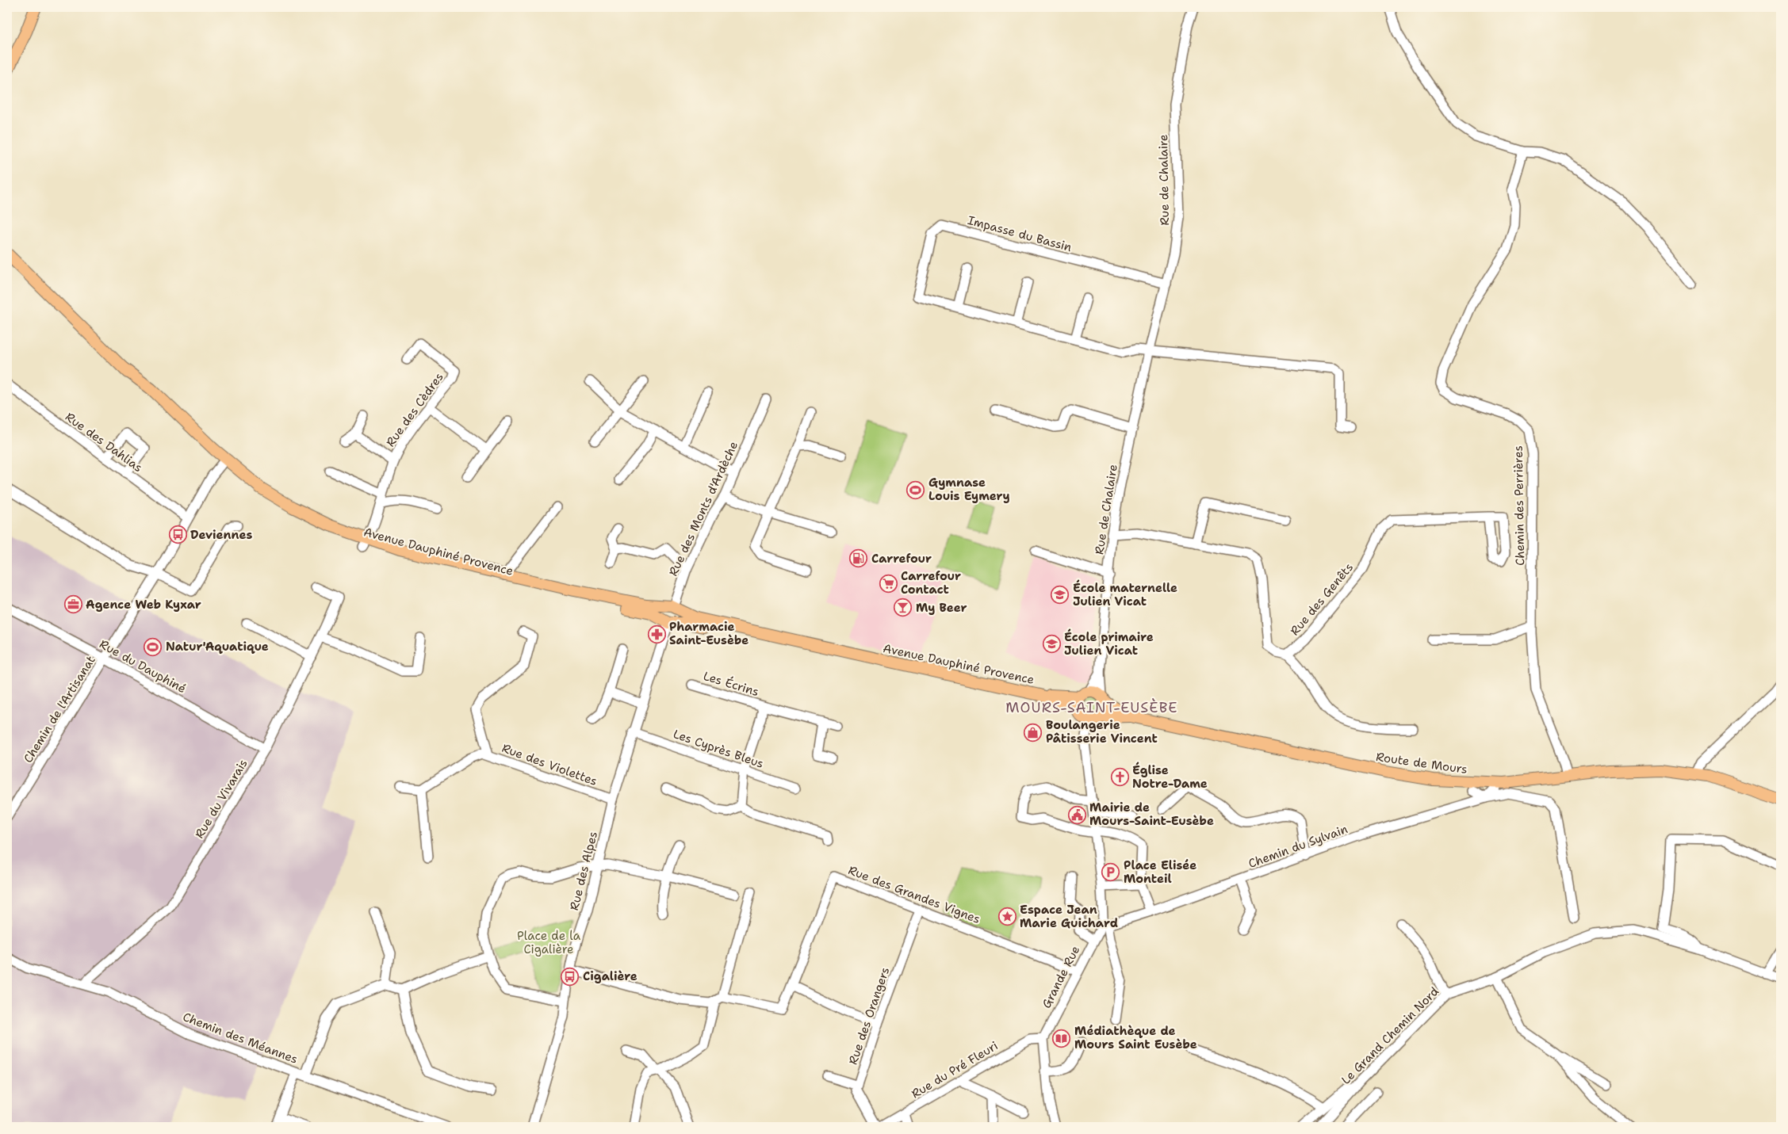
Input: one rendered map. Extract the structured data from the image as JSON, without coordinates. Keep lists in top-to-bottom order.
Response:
{
  "streets": {
    "main road": ["Avenue Dauphiné Provence", "Route de Mours"],
    "street": [
      "Rue de Chalaire",
      "Impasse du Bassin",
      "Rue des Cèdres",
      "Rue des Dahlias",
      "Chemin des Perrières",
      "Rue des Monts d'Ardèche",
      "Rue des Genêts",
      "Rue du Dauphiné",
      "Les Écrins",
      "Chemin de l'Artisanat",
      "Les Cyprès Bleus",
      "Rue des Violettes",
      "Rue du Vivarais",
      "Chemin du Sylvain",
      "Rue des Alpes",
      "Rue des Grandes Vignes",
      "Grande Rue",
      "Rue des Orangers",
      "Le Grand Chemin Nord",
      "Chemin des Méannes",
      "Rue du Pré Fleuri"
    ]
  },
  "crossings": [
    ["Rue de Chalaire", "Impasse du Bassin"],
    ["Rue de Chalaire", "Avenue Dauphiné Provence"],
    ["Rue de Chalaire", "Route de Mours"],
    ["Rue de Chalaire", "Grande Rue"],
    ["Rue des Cèdres", "Avenue Dauphiné Provence"],
    ["Rue des Dahlias", "Chemin de l'Artisanat"],
    ["Chemin des Perrières", "Route de Mours"],
    ["Rue des Monts d'Ardèche", "Avenue Dauphiné Provence"],
    ["Avenue Dauphiné Provence", "Chemin de l'Artisanat"],
    ["Avenue Dauphiné Provence", "Route de Mours"],
    ["Avenue Dauphiné Provence", "Rue des Alpes"],
    ["Avenue Dauphiné Provence", "Grande Rue"],
    ["Rue du Dauphiné", "Chemin de l'Artisanat"],
    ["Rue du Dauphiné", "Rue du Vivarais"],
    ["Les Écrins", "Les Cyprès Bleus"],
    ["Les Cyprès Bleus", "Rue des Alpes"],
    ["Route de Mours", "Chemin du Sylvain"],
    ["Route de Mours", "Grande Rue"],
    ["Rue des Violettes", "Rue des Alpes"],
    ["Rue du Vivarais", "Chemin des Méannes"],
    ["Chemin du Sylvain", "Grande Rue"],
    ["Rue des Alpes", "Rue des Grandes Vignes"],
    ["Rue des Grandes Vignes", "Grande Rue"],
    ["Rue des Grandes Vignes", "Rue des Orangers"],
    ["Grande Rue", "Rue du Pré Fleuri"]
  ],
  "districts": ["MOURS-SAINT-EUSÈBE"],
  "parks": ["Place de la Cigalière"],
  "places": {
    "sports": ["Gymnase Louis Eymery", "Natur'Aquatique"],
    "bus stop": ["Deviennes", "Cigalière"],
    "fuel station": ["Carrefour"],
    "supermarket": ["Carrefour Contact"],
    "school or university": ["École maternelle Julien Vicat", "École primaire Julien Vicat"],
    "office": ["Agence Web Kyxar"],
    "bar": ["My Beer"],
    "pharmacy": ["Pharmacie Saint-Eusèbe"],
    "shop": ["Boulangerie Pâtisserie Vincent"],
    "church": ["Église Notre-Dame"],
    "public building": ["Mairie de Mours-Saint-Eusèbe"],
    "parking": ["Place Elisée Monteil"],
    "place": ["Espace Jean Marie Guichard"],
    "library": ["Médiathèque de Mours Saint Eusèbe"]
  }
}
